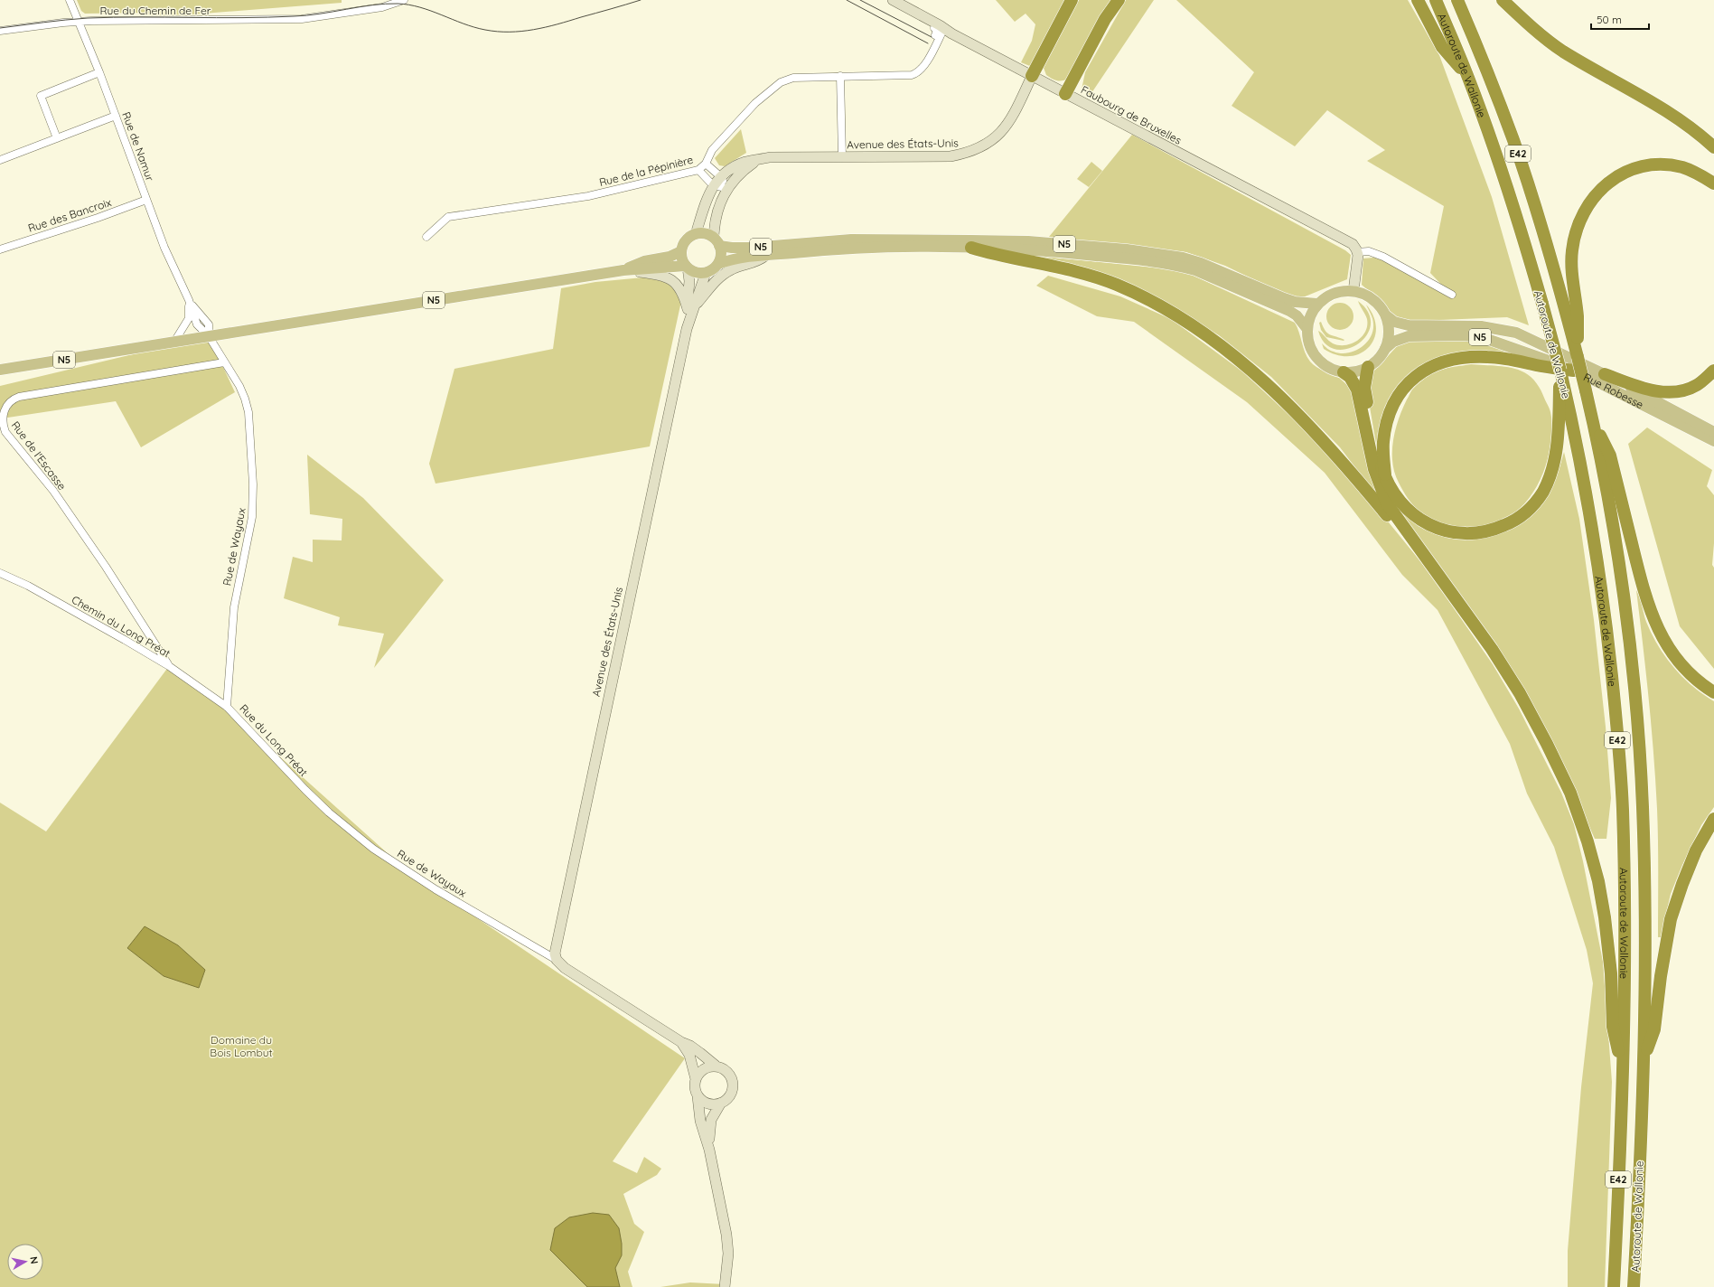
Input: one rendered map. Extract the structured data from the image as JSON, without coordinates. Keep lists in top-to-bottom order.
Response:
{
  "streets": {
    "highway": ["Autoroute de Wallonie", "E42"],
    "main road": ["N5", "Rue Robesse"],
    "street": [
      "Rue du Chemin de Fer",
      "Faubourg de Bruxelles",
      "Avenue des États-Unis",
      "Rue de Namur",
      "Rue de la Pépinière",
      "Rue des Bancroix",
      "Rue de l'Escasse",
      "Rue de Wayaux",
      "Chemin du Long Préat",
      "Rue du Long Préat"
    ]
  },
  "crossings": [
    ["Rue du Chemin de Fer", "Rue de Namur"],
    ["Faubourg de Bruxelles", "Avenue des États-Unis"],
    ["Faubourg de Bruxelles", "Rue de la Pépinière"],
    ["Avenue des États-Unis", "N5"],
    ["Avenue des États-Unis", "Rue de Wayaux"],
    ["Rue de Namur", "Rue des Bancroix"],
    ["Rue de Namur", "N5"],
    ["Rue de Namur", "Rue de Wayaux"],
    ["N5", "Rue Robesse"],
    ["N5", "Rue de Wayaux"],
    ["Rue de l'Escasse", "Rue de Wayaux"],
    ["Rue de l'Escasse", "Chemin du Long Préat"],
    ["Rue de Wayaux", "Chemin du Long Préat"],
    ["Rue de Wayaux", "Rue du Long Préat"],
    ["Chemin du Long Préat", "Rue du Long Préat"]
  ],
  "parks": ["Domaine du Bois Lombut"],
  "scale_bar": "50 m",
  "north": "right"
}
